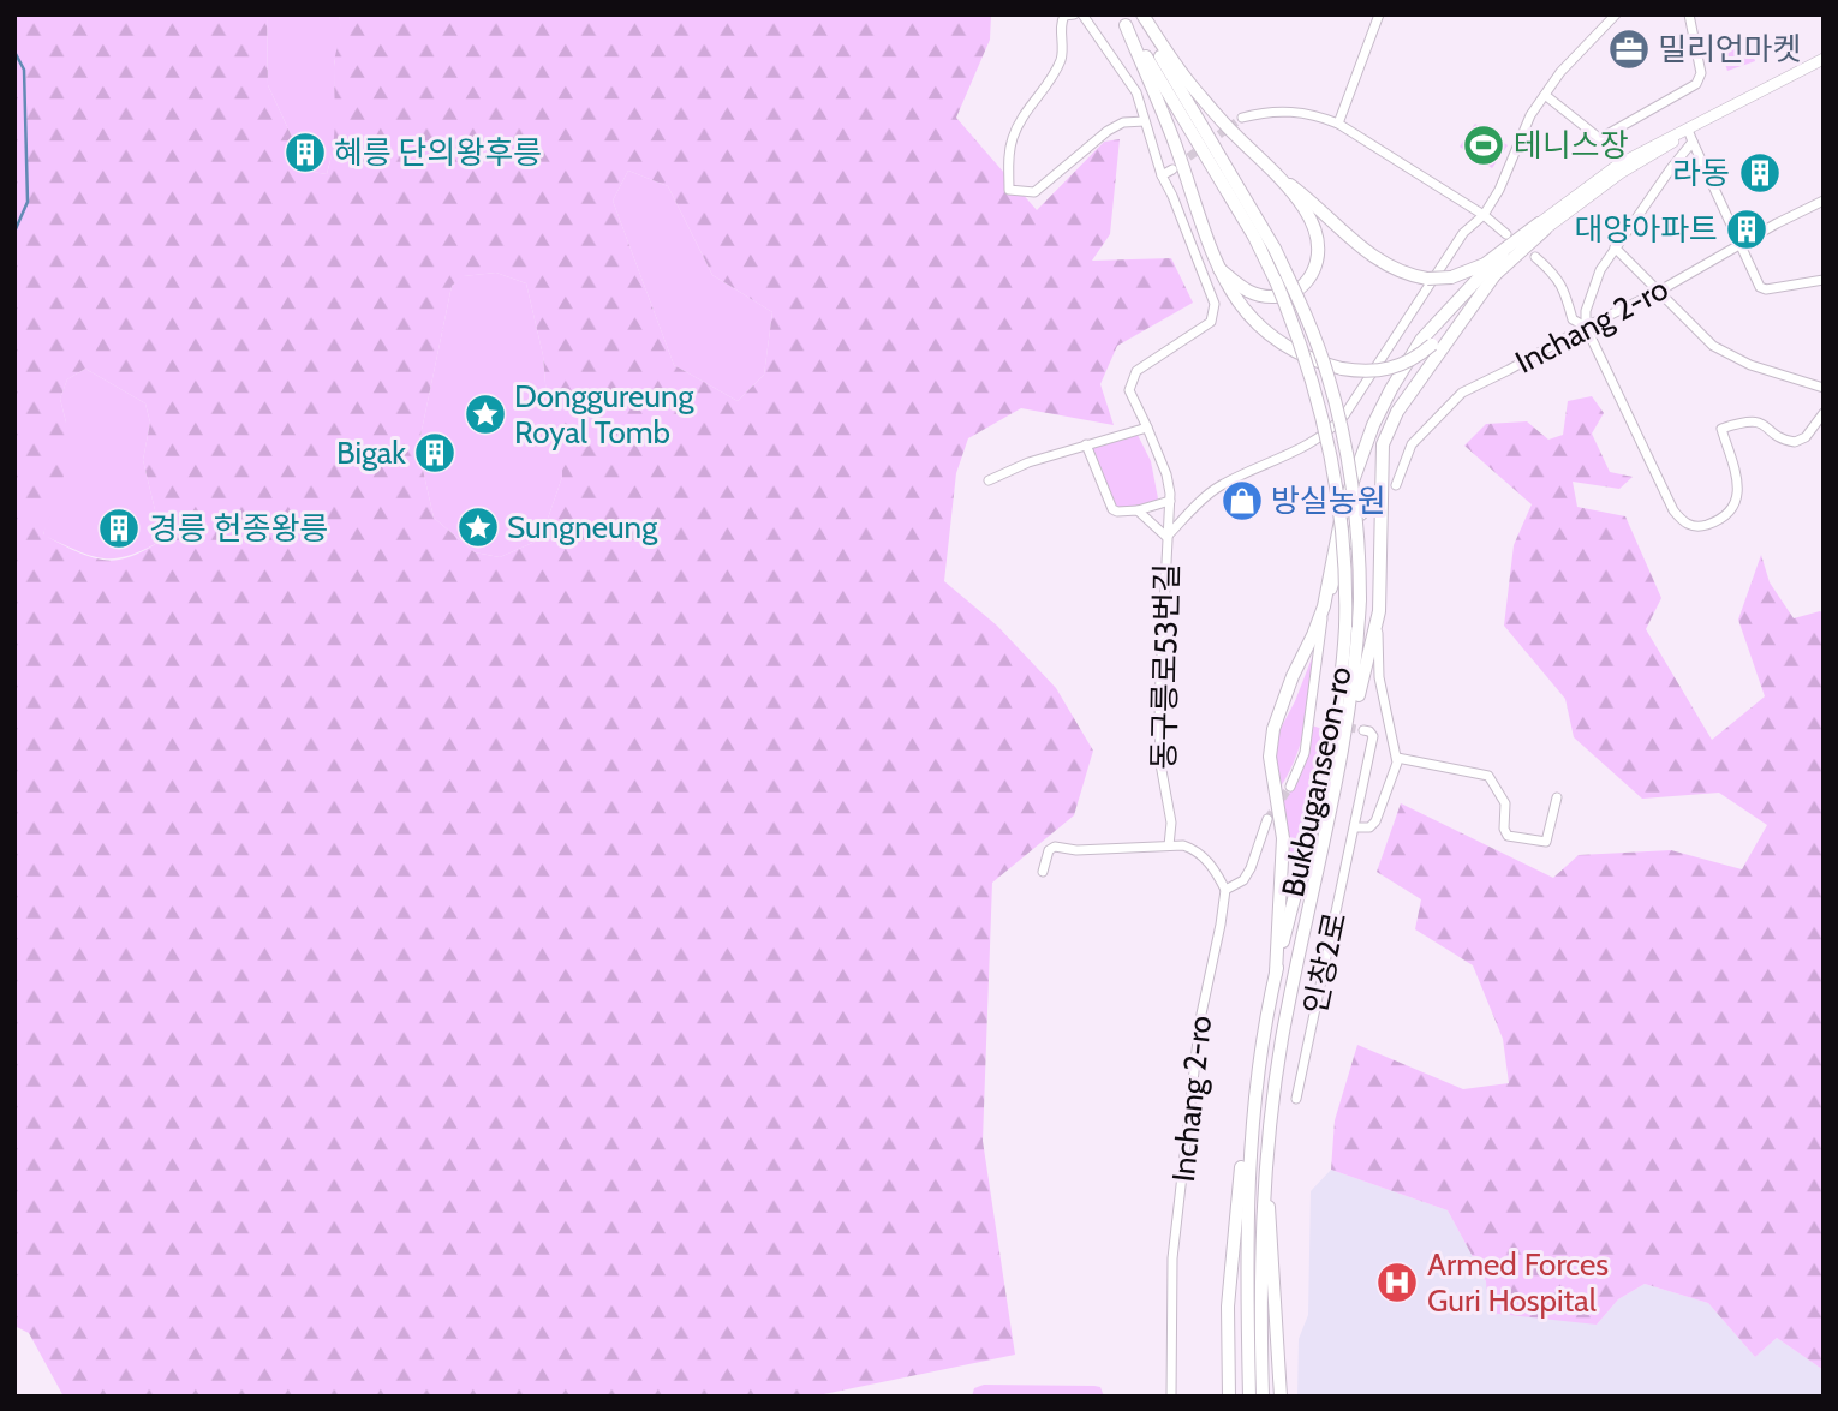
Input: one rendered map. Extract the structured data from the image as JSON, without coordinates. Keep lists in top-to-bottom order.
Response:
{
  "streets": {
    "highway": ["Bukbuganseon-ro"],
    "street": ["Inchang 2-ro", "동구릉로53번길", "인창2로"]
  },
  "places": {
    "office": ["밀리언마켓"],
    "sports": ["테니스장"],
    "building": [
      "혜릉 단의왕후릉",
      "라동",
      "대양아파트",
      "Bigak",
      "경릉 헌종왕릉"
    ],
    "place": ["Donggureung Royal Tomb", "Sungneung"],
    "shop": ["방실농원"],
    "hospital": ["Armed Forces Guri Hospital"]
  }
}
